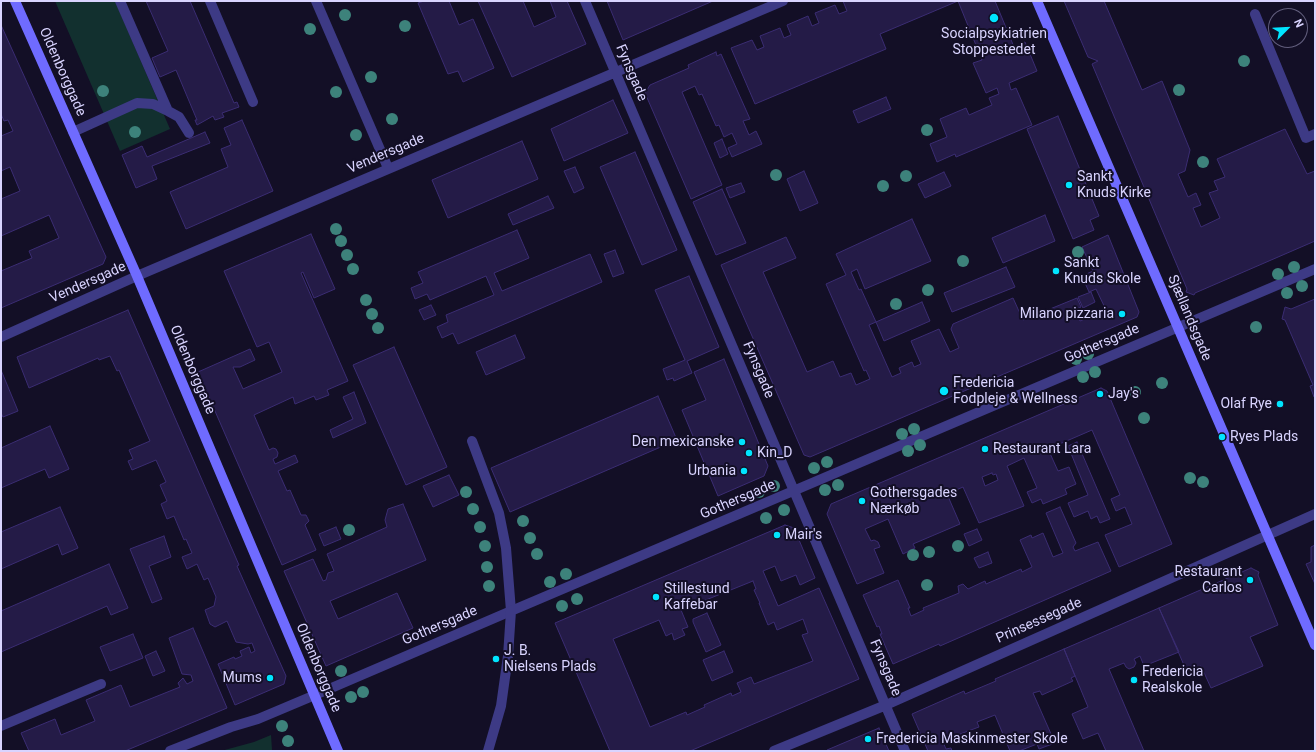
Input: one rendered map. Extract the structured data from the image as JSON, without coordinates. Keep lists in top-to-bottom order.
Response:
{
  "streets": {
    "street": [
      "Oldenborggade",
      "Fynsgade",
      "Vendersgade",
      "Sjællandsgade",
      "Gothersgade",
      "Prinsessegade"
    ]
  },
  "crossings": [
    ["Oldenborggade", "Vendersgade"],
    ["Oldenborggade", "Gothersgade"],
    ["Fynsgade", "Vendersgade"],
    ["Fynsgade", "Gothersgade"],
    ["Fynsgade", "Prinsessegade"],
    ["Sjællandsgade", "Gothersgade"],
    ["Sjællandsgade", "Prinsessegade"]
  ],
  "places": [
    "Socialpsykiatrien Stoppestedet",
    "Sankt Knuds Kirke",
    "Sankt Knuds Skole",
    "Milano pizzaria",
    "Fredericia Fodpleje & Wellness",
    "Jay's",
    "Olaf Rye",
    "Ryes Plads",
    "Den mexicanske",
    "Restaurant Lara",
    "Kin_D",
    "Urbania",
    "Gothersgades Nærkøb",
    "Mair's",
    "Restaurant Carlos",
    "Stillestund Kaffebar",
    "J. B. Nielsens Plads",
    "Mums",
    "Fredericia Realskole",
    "Fredericia Maskinmester Skole"
  ],
  "north": "top right"
}
